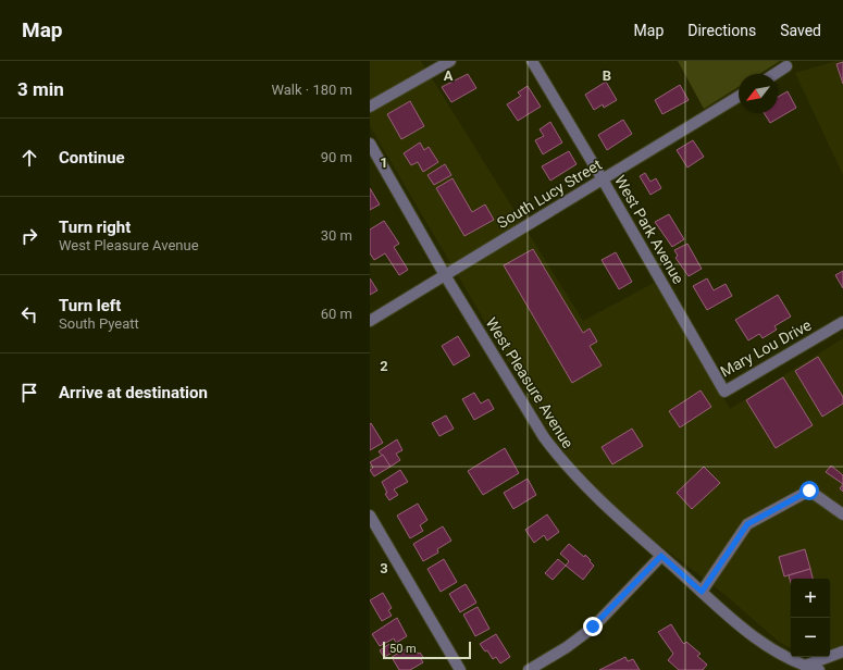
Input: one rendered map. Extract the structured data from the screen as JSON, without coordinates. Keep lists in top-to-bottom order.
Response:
{
  "streets": {
    "street": [
      "South Lucy Street",
      "West Park Avenue",
      "Mary Lou Drive",
      "West Pleasure Avenue"
    ]
  },
  "crossings": [
    ["South Lucy Street", "West Park Avenue"],
    ["South Lucy Street", "West Pleasure Avenue"],
    ["West Park Avenue", "Mary Lou Drive"]
  ],
  "scale_bar": "50 m",
  "north": "bottom left",
  "page": {
    "header": "Map",
    "nav": ["Map", "Directions", "Saved"],
    "heading": ["3 min", "Walk · 180 m"],
    "list": [
      ["Continue", "90 m"],
      ["Turn right", "West Pleasure Avenue", "30 m"],
      ["Turn left", "South Pyeatt", "60 m"],
      "Arrive at destination"
    ],
    "map_buttons": ["+", "−"],
    "scale": "50 m"
  },
  "grid": {
    "columns": ["A", "B"],
    "rows": ["1", "2", "3"]
  }
}
